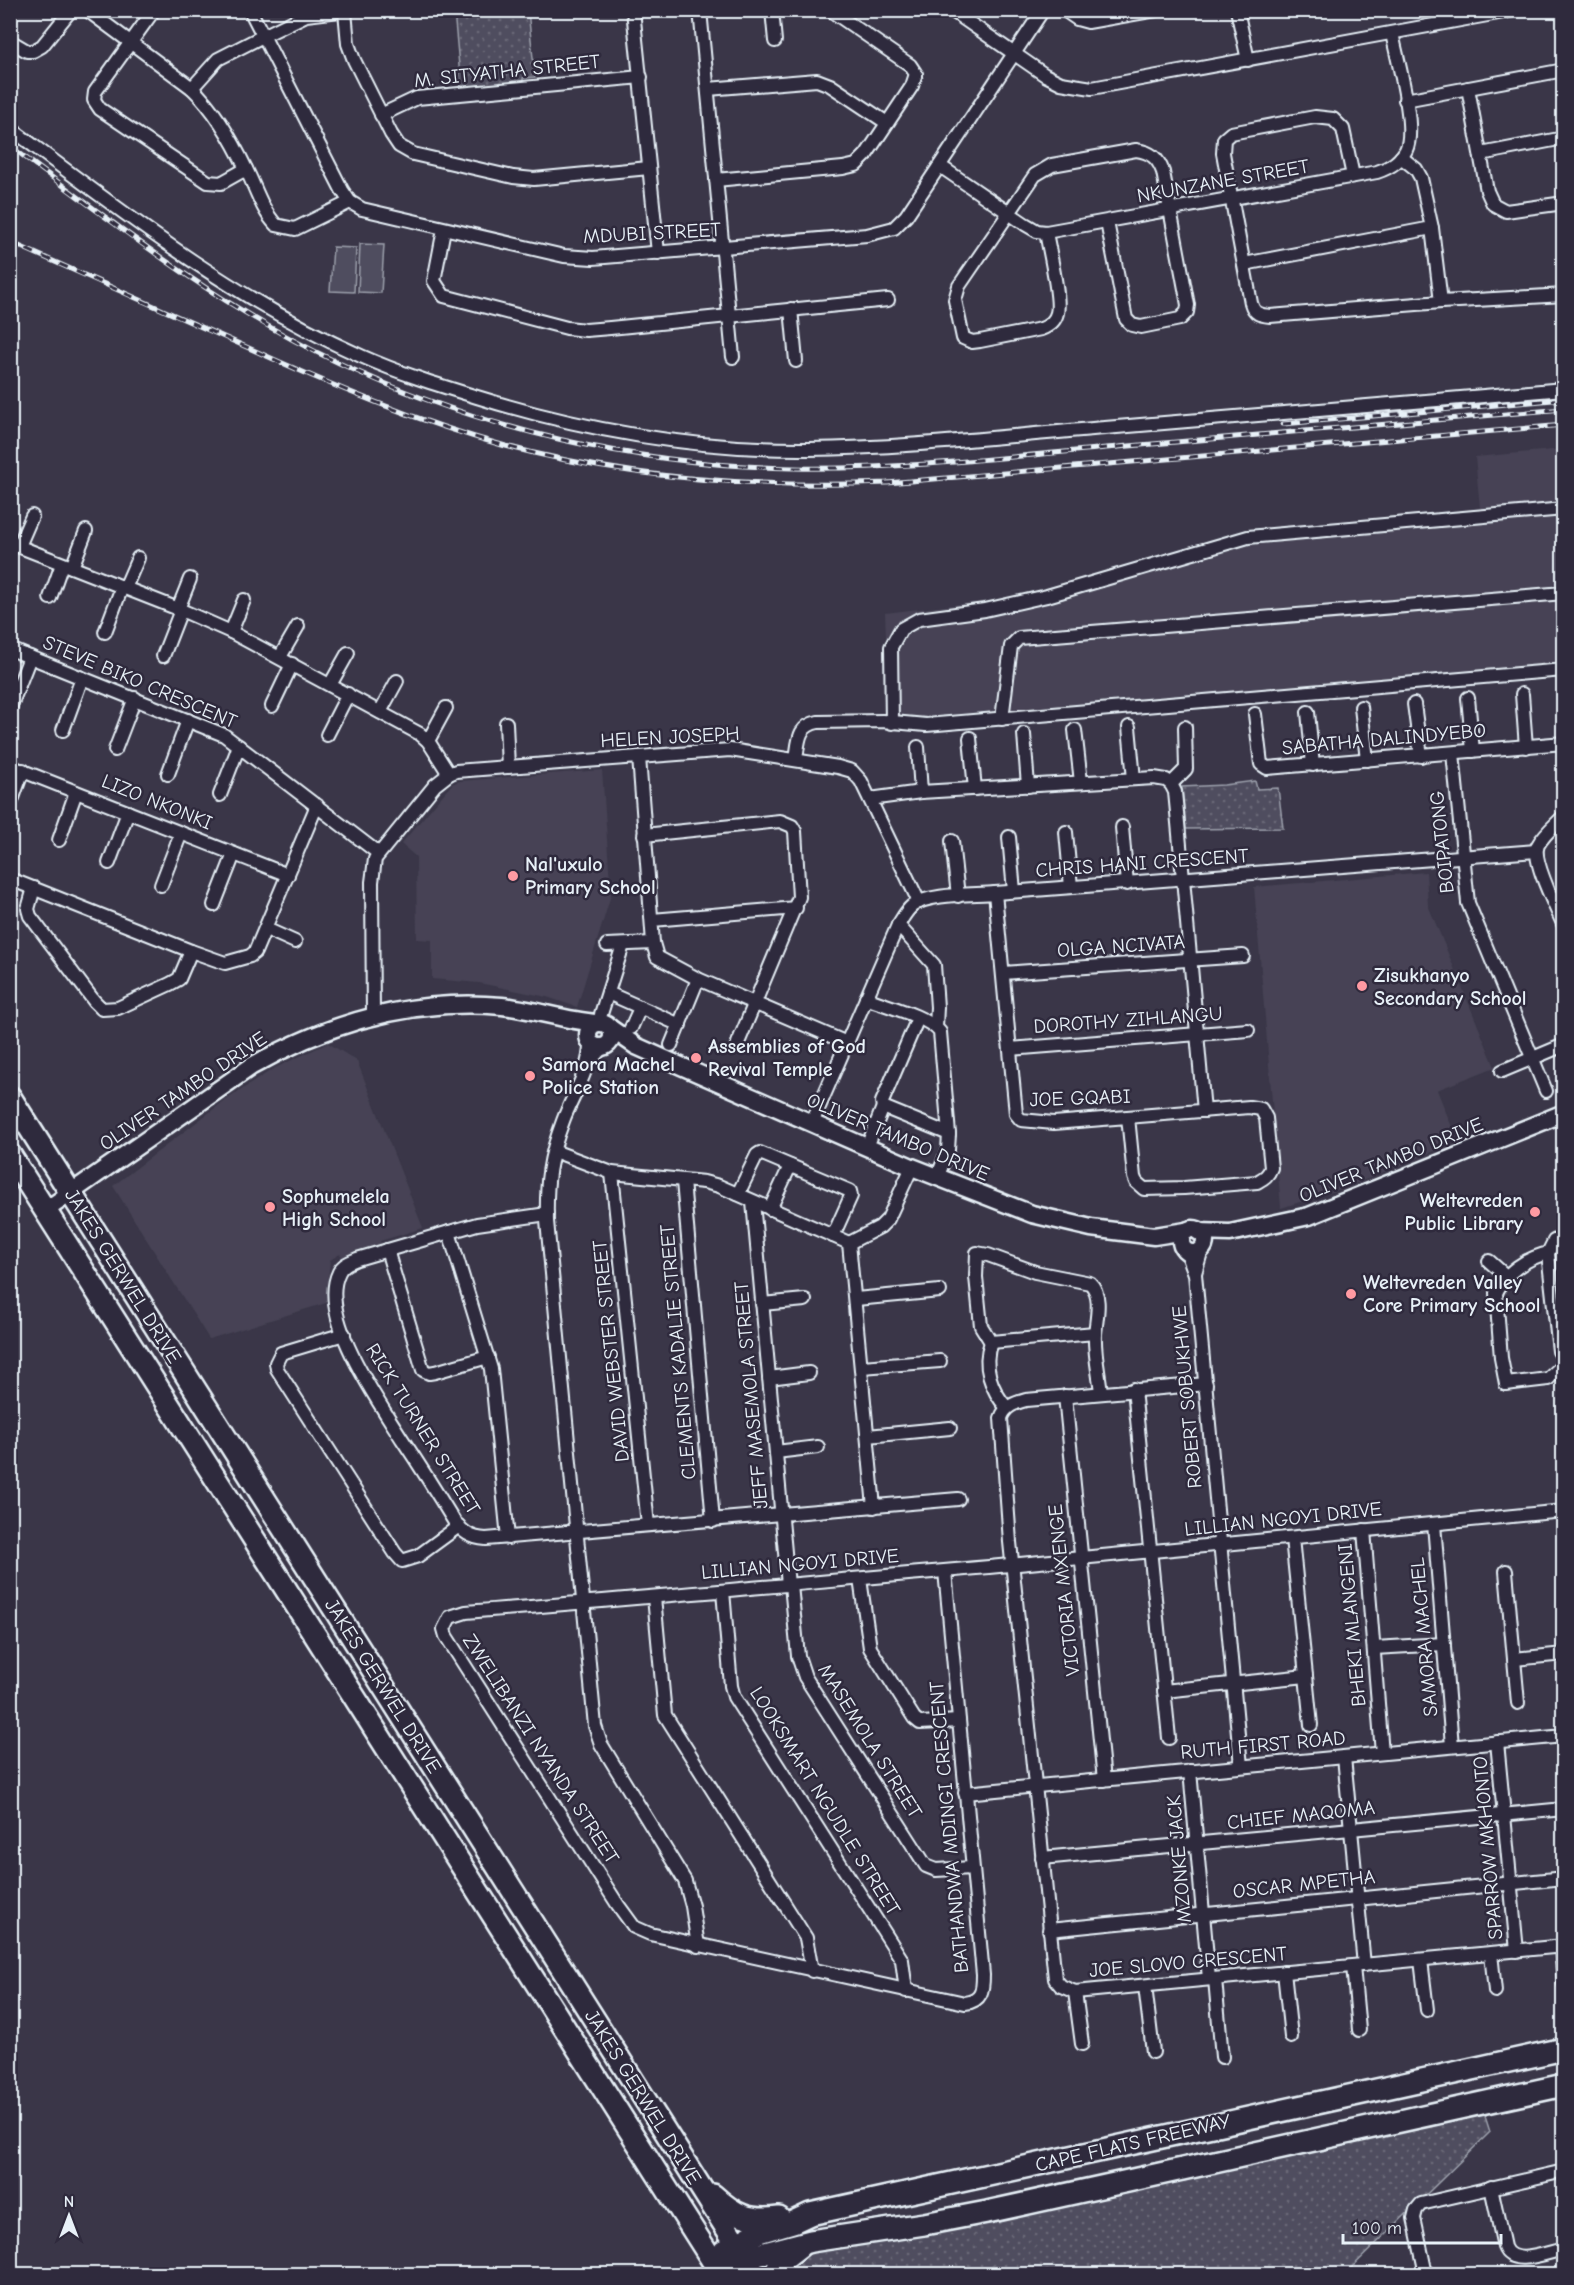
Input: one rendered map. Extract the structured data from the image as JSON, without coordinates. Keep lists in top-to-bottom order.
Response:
{
  "streets": {
    "highway": ["JAKES GERWEL DRIVE", "CAPE FLATS FREEWAY"],
    "street": [
      "M. SITYATHA STREET",
      "NKUNZANE STREET",
      "MDUBI STREET",
      "STEVE BIKO CRESCENT",
      "HELEN JOSEPH",
      "SABATHA DALINDYEBO",
      "LIZO NKONKI",
      "BOIPATONG",
      "CHRIS HANI CRESCENT",
      "OLGA NCIVATA",
      "DOROTHY ZIHLANGU",
      "OLIVER TAMBO DRIVE",
      "JOE GQABI",
      "DAVID WEBSTER STREET",
      "CLEMENTS KADALIE STREET",
      "JEFF MASEMOLA STREET",
      "ROBERT SOBUKHWE",
      "RICK TURNER STREET",
      "LILLIAN NGOYI DRIVE",
      "VICTORIA MXENGE",
      "BHEKI MLANGENI",
      "SAMORA MACHEL",
      "MASEMOLA STREET",
      "RUTH FIRST ROAD",
      "ZWELIBANZI NYANDA STREET",
      "LOOKSMART NGUDLE STREET",
      "CHIEF MAQOMA",
      "BATHANDWA MDINGI CRESCENT",
      "SPARROW MKHONTO",
      "MZONKE JACK",
      "OSCAR MPETHA",
      "JOE SLOVO CRESCENT"
    ]
  },
  "crossings": [
    ["HELEN JOSEPH", "CHRIS HANI CRESCENT"],
    ["SABATHA DALINDYEBO", "BOIPATONG"],
    ["BOIPATONG", "CHRIS HANI CRESCENT"],
    ["CHRIS HANI CRESCENT", "JOE GQABI"],
    ["OLGA NCIVATA", "JOE GQABI"],
    ["DOROTHY ZIHLANGU", "JOE GQABI"],
    ["OLIVER TAMBO DRIVE", "JAKES GERWEL DRIVE"],
    ["OLIVER TAMBO DRIVE", "ROBERT SOBUKHWE"],
    ["JAKES GERWEL DRIVE", "CAPE FLATS FREEWAY"],
    ["DAVID WEBSTER STREET", "RICK TURNER STREET"],
    ["CLEMENTS KADALIE STREET", "RICK TURNER STREET"],
    ["JEFF MASEMOLA STREET", "RICK TURNER STREET"],
    ["JEFF MASEMOLA STREET", "LILLIAN NGOYI DRIVE"],
    ["JEFF MASEMOLA STREET", "MASEMOLA STREET"],
    ["ROBERT SOBUKHWE", "LILLIAN NGOYI DRIVE"],
    ["ROBERT SOBUKHWE", "RUTH FIRST ROAD"],
    ["LILLIAN NGOYI DRIVE", "VICTORIA MXENGE"],
    ["LILLIAN NGOYI DRIVE", "BHEKI MLANGENI"],
    ["LILLIAN NGOYI DRIVE", "SAMORA MACHEL"],
    ["LILLIAN NGOYI DRIVE", "MASEMOLA STREET"],
    ["LILLIAN NGOYI DRIVE", "ZWELIBANZI NYANDA STREET"],
    ["LILLIAN NGOYI DRIVE", "LOOKSMART NGUDLE STREET"],
    ["LILLIAN NGOYI DRIVE", "BATHANDWA MDINGI CRESCENT"],
    ["LILLIAN NGOYI DRIVE", "JOE SLOVO CRESCENT"],
    ["VICTORIA MXENGE", "RUTH FIRST ROAD"],
    ["BHEKI MLANGENI", "RUTH FIRST ROAD"],
    ["SAMORA MACHEL", "RUTH FIRST ROAD"],
    ["MASEMOLA STREET", "BATHANDWA MDINGI CRESCENT"],
    ["RUTH FIRST ROAD", "BATHANDWA MDINGI CRESCENT"],
    ["RUTH FIRST ROAD", "SPARROW MKHONTO"],
    ["RUTH FIRST ROAD", "MZONKE JACK"],
    ["RUTH FIRST ROAD", "JOE SLOVO CRESCENT"],
    ["ZWELIBANZI NYANDA STREET", "BATHANDWA MDINGI CRESCENT"],
    ["LOOKSMART NGUDLE STREET", "BATHANDWA MDINGI CRESCENT"],
    ["CHIEF MAQOMA", "SPARROW MKHONTO"],
    ["CHIEF MAQOMA", "MZONKE JACK"],
    ["CHIEF MAQOMA", "JOE SLOVO CRESCENT"],
    ["SPARROW MKHONTO", "OSCAR MPETHA"],
    ["SPARROW MKHONTO", "JOE SLOVO CRESCENT"],
    ["MZONKE JACK", "OSCAR MPETHA"],
    ["MZONKE JACK", "JOE SLOVO CRESCENT"],
    ["OSCAR MPETHA", "JOE SLOVO CRESCENT"]
  ],
  "places": [
    "Nal'uxulo Primary School",
    "Zisukhanyo Secondary School",
    "Assemblies of God Revival Temple",
    "Samora Machel Police Station",
    "Sophumelela High School",
    "Weltevreden Public Library",
    "Weltevreden Valley Core Primary School"
  ],
  "scale_bar": "100 m",
  "north": "top"
}
